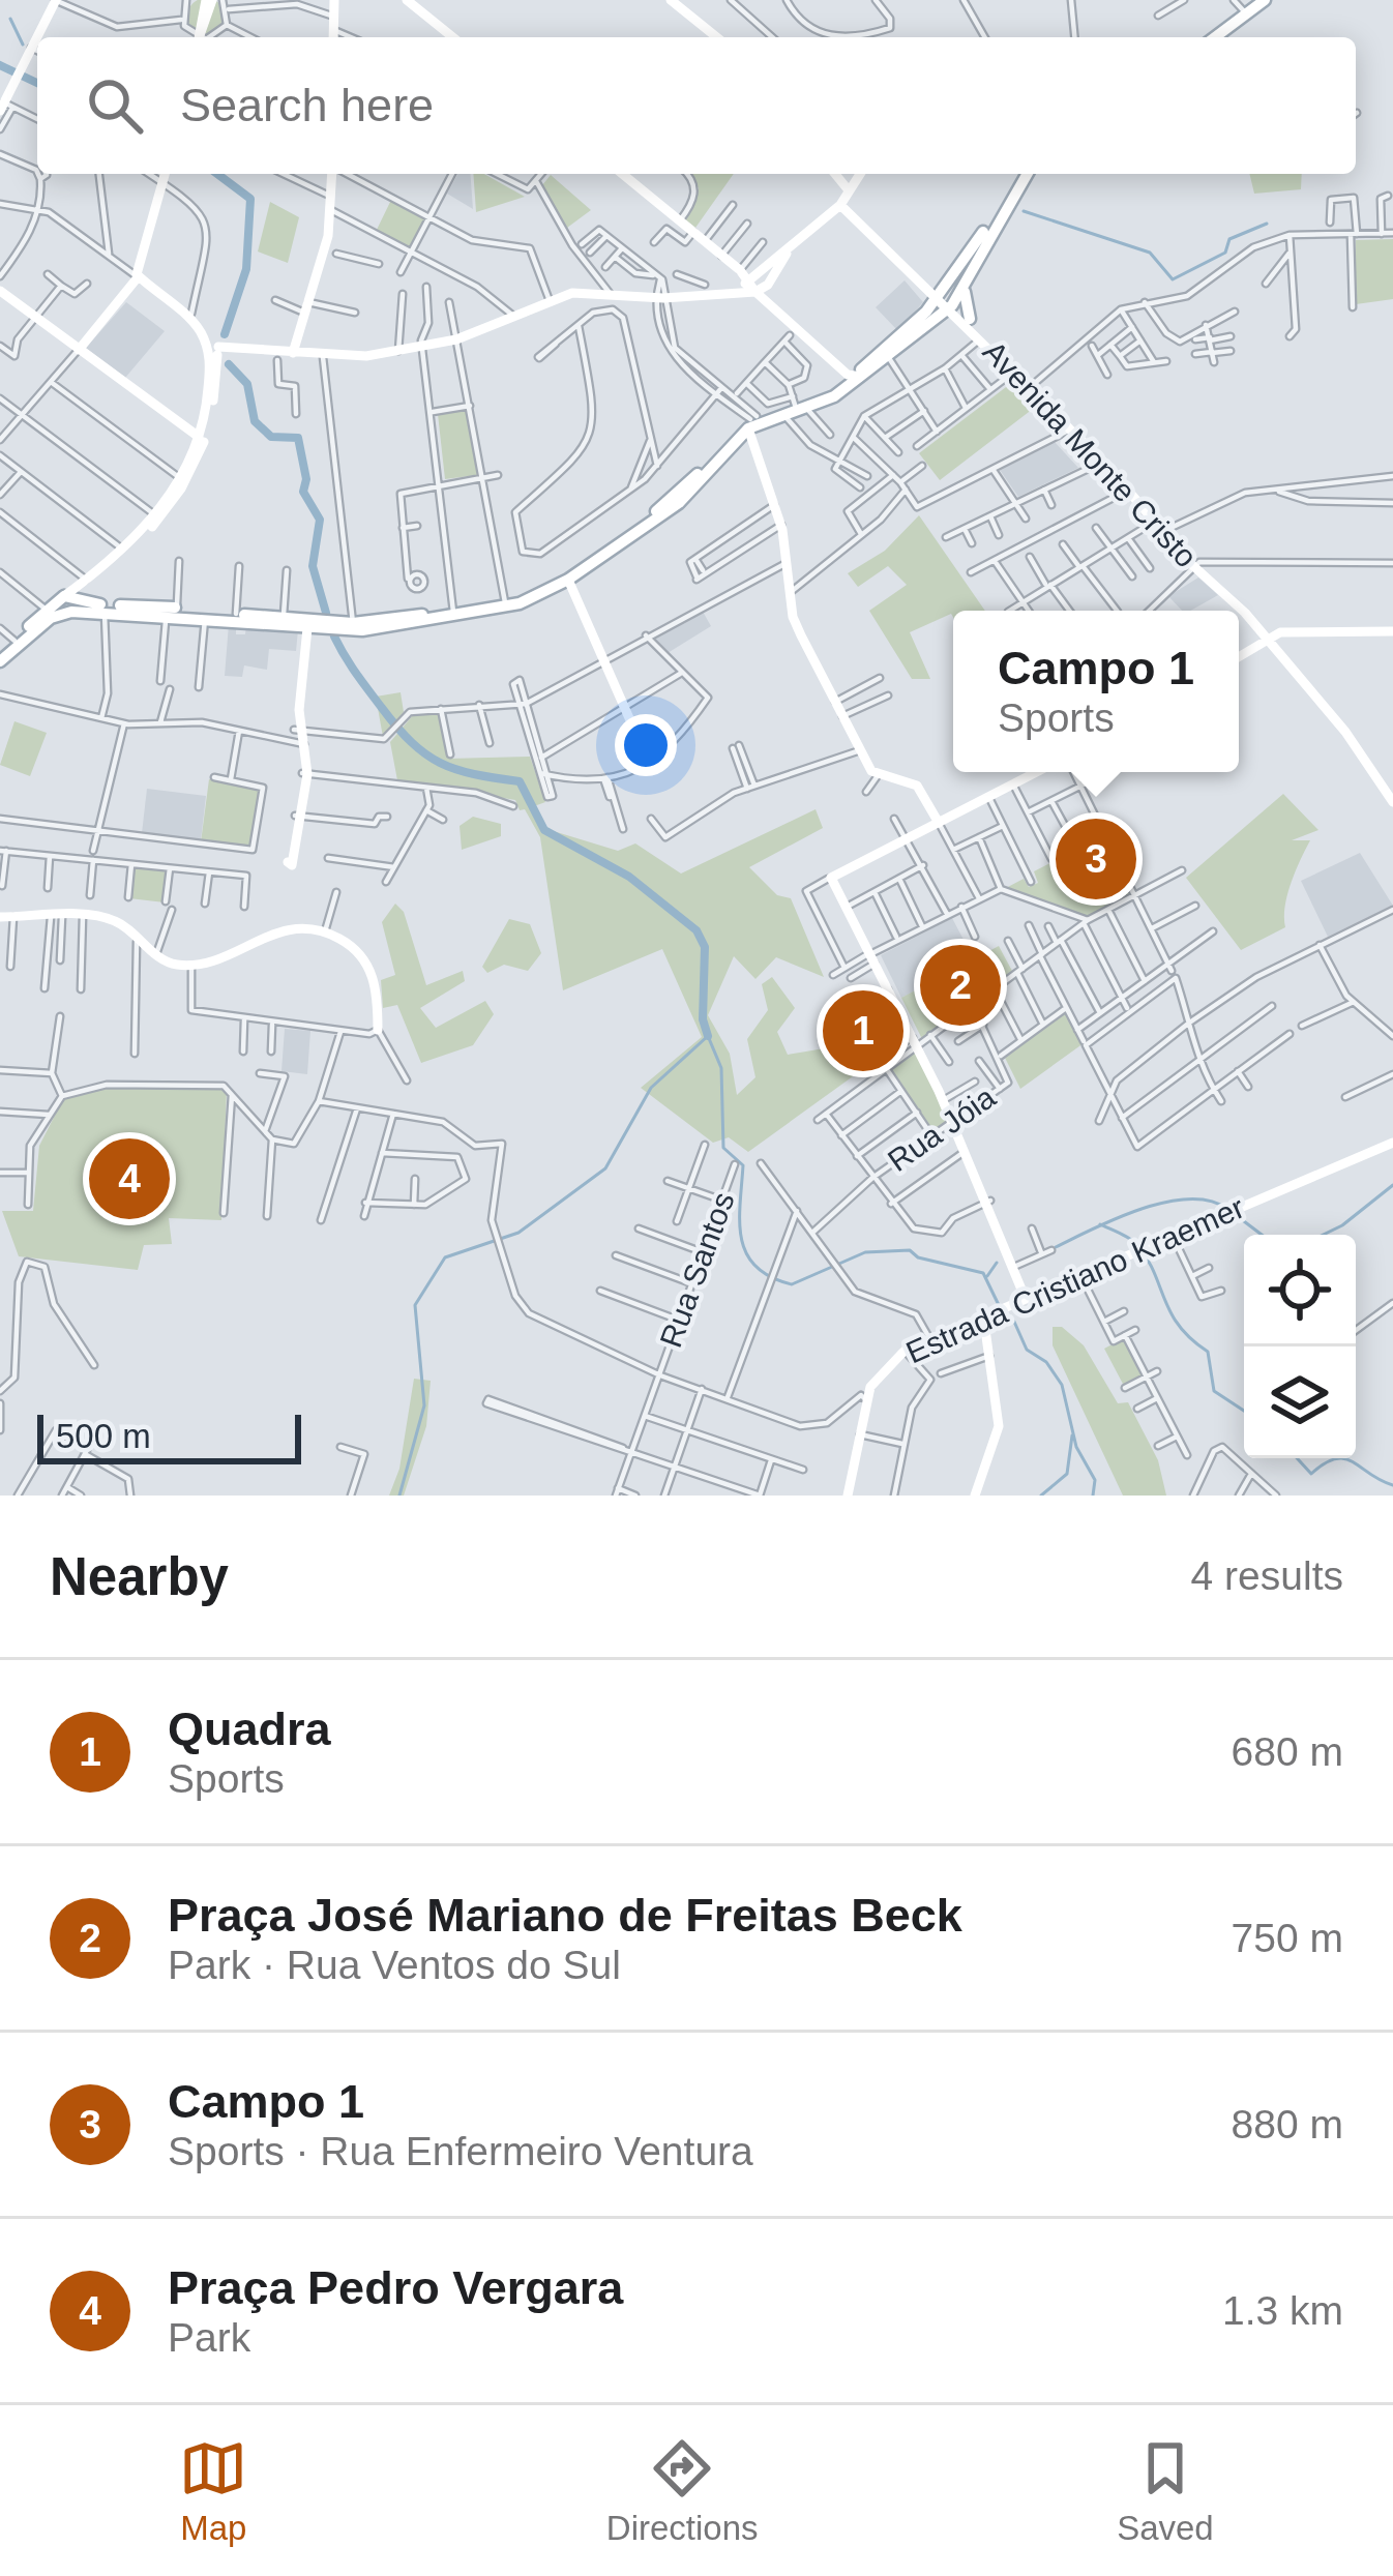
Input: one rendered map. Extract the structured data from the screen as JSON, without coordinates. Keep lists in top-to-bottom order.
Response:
{
  "streets": {
    "main road": ["Avenida Monte Cristo", "Estrada Cristiano Kraemer"],
    "street": ["Rua Jóia", "Rua Santos"]
  },
  "scale_bar": "500 m",
  "page": {
    "search": "Search here",
    "popup": ["Campo 1", "Sports"],
    "pins": [
      "3",
      "2",
      "1",
      "4"
    ],
    "scale": "500 m",
    "heading": ["Nearby", "4 results"],
    "list": [
      {
        "mark": "1",
        "name": "Quadra",
        "note": "Sports",
        "value": "680 m"
      },
      {
        "mark": "2",
        "name": "Praça José Mariano de Freitas Beck",
        "note": "Park · Rua Ventos do Sul",
        "value": "750 m"
      },
      {
        "mark": "3",
        "name": "Campo 1",
        "note": "Sports · Rua Enfermeiro Ventura",
        "value": "880 m"
      },
      {
        "mark": "4",
        "name": "Praça Pedro Vergara",
        "note": "Park",
        "value": "1.3 km"
      }
    ],
    "nav": ["Map", "Directions", "Saved"]
  }
}
